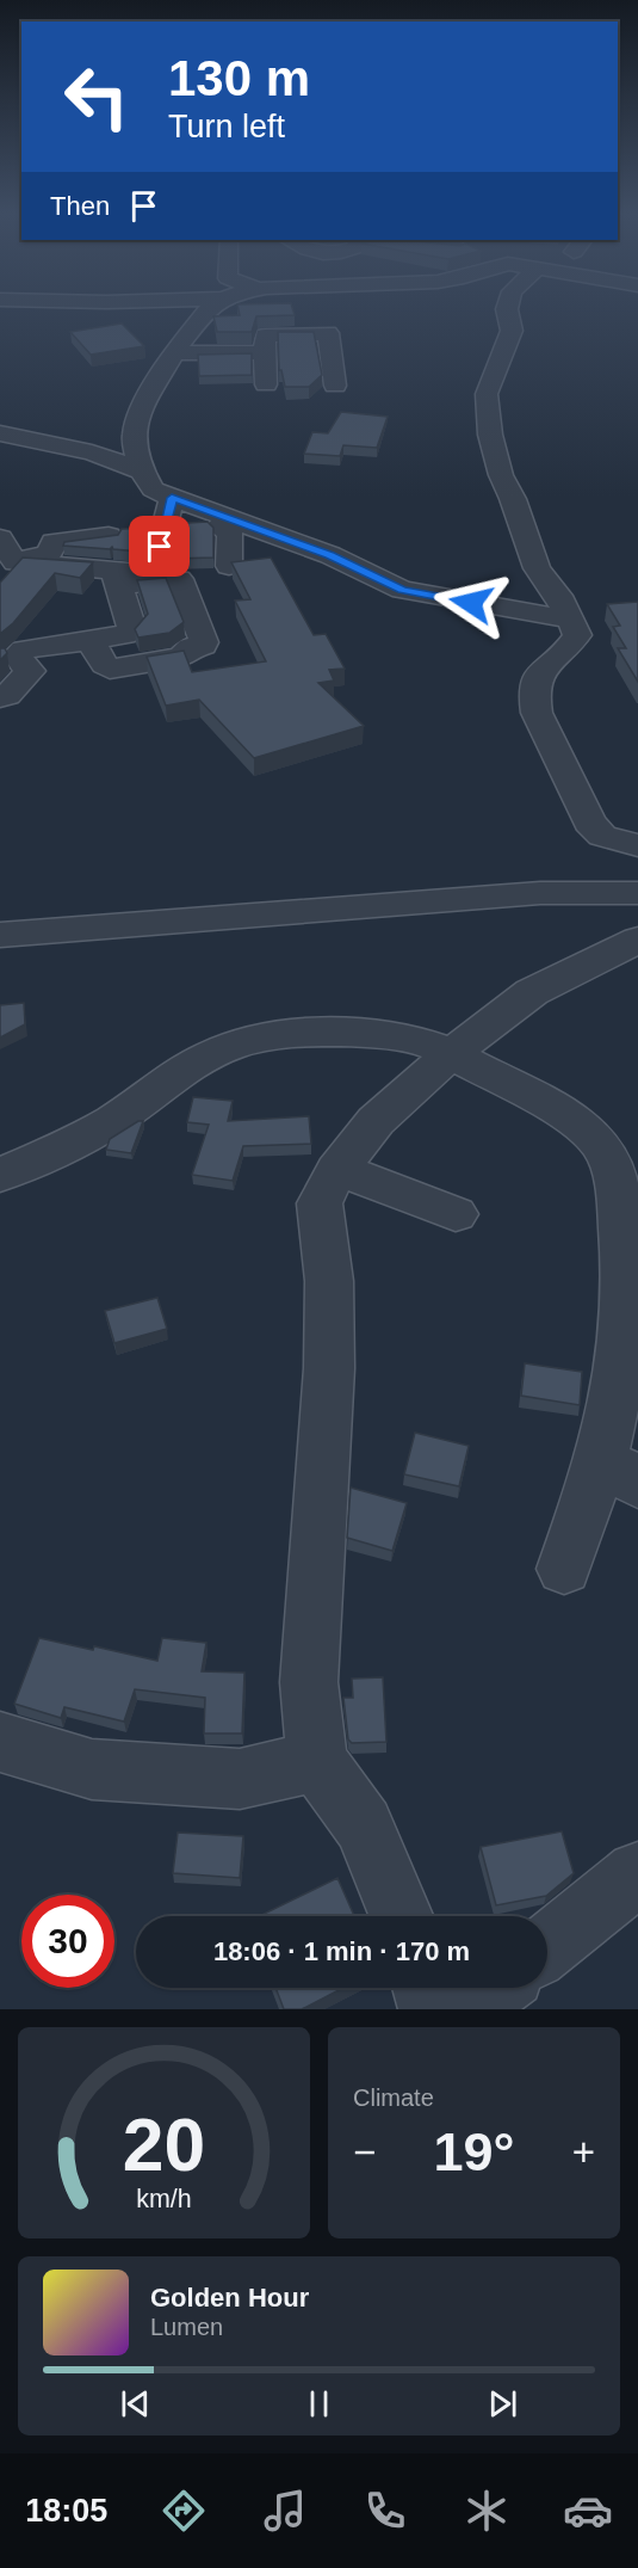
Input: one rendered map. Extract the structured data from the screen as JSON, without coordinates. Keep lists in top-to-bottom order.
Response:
{
  "page": {
    "turn": ["130 m", "Turn left"],
    "then": "Then",
    "limit": "30",
    "trip": "18:06 · 1 min · 170 m",
    "tile": "Climate",
    "heat": ["−", "19°", "+"],
    "song": ["Golden Hour", "Lumen"],
    "tabs": "18:05",
    "gauge": ["20", "km/h"]
  }
}
